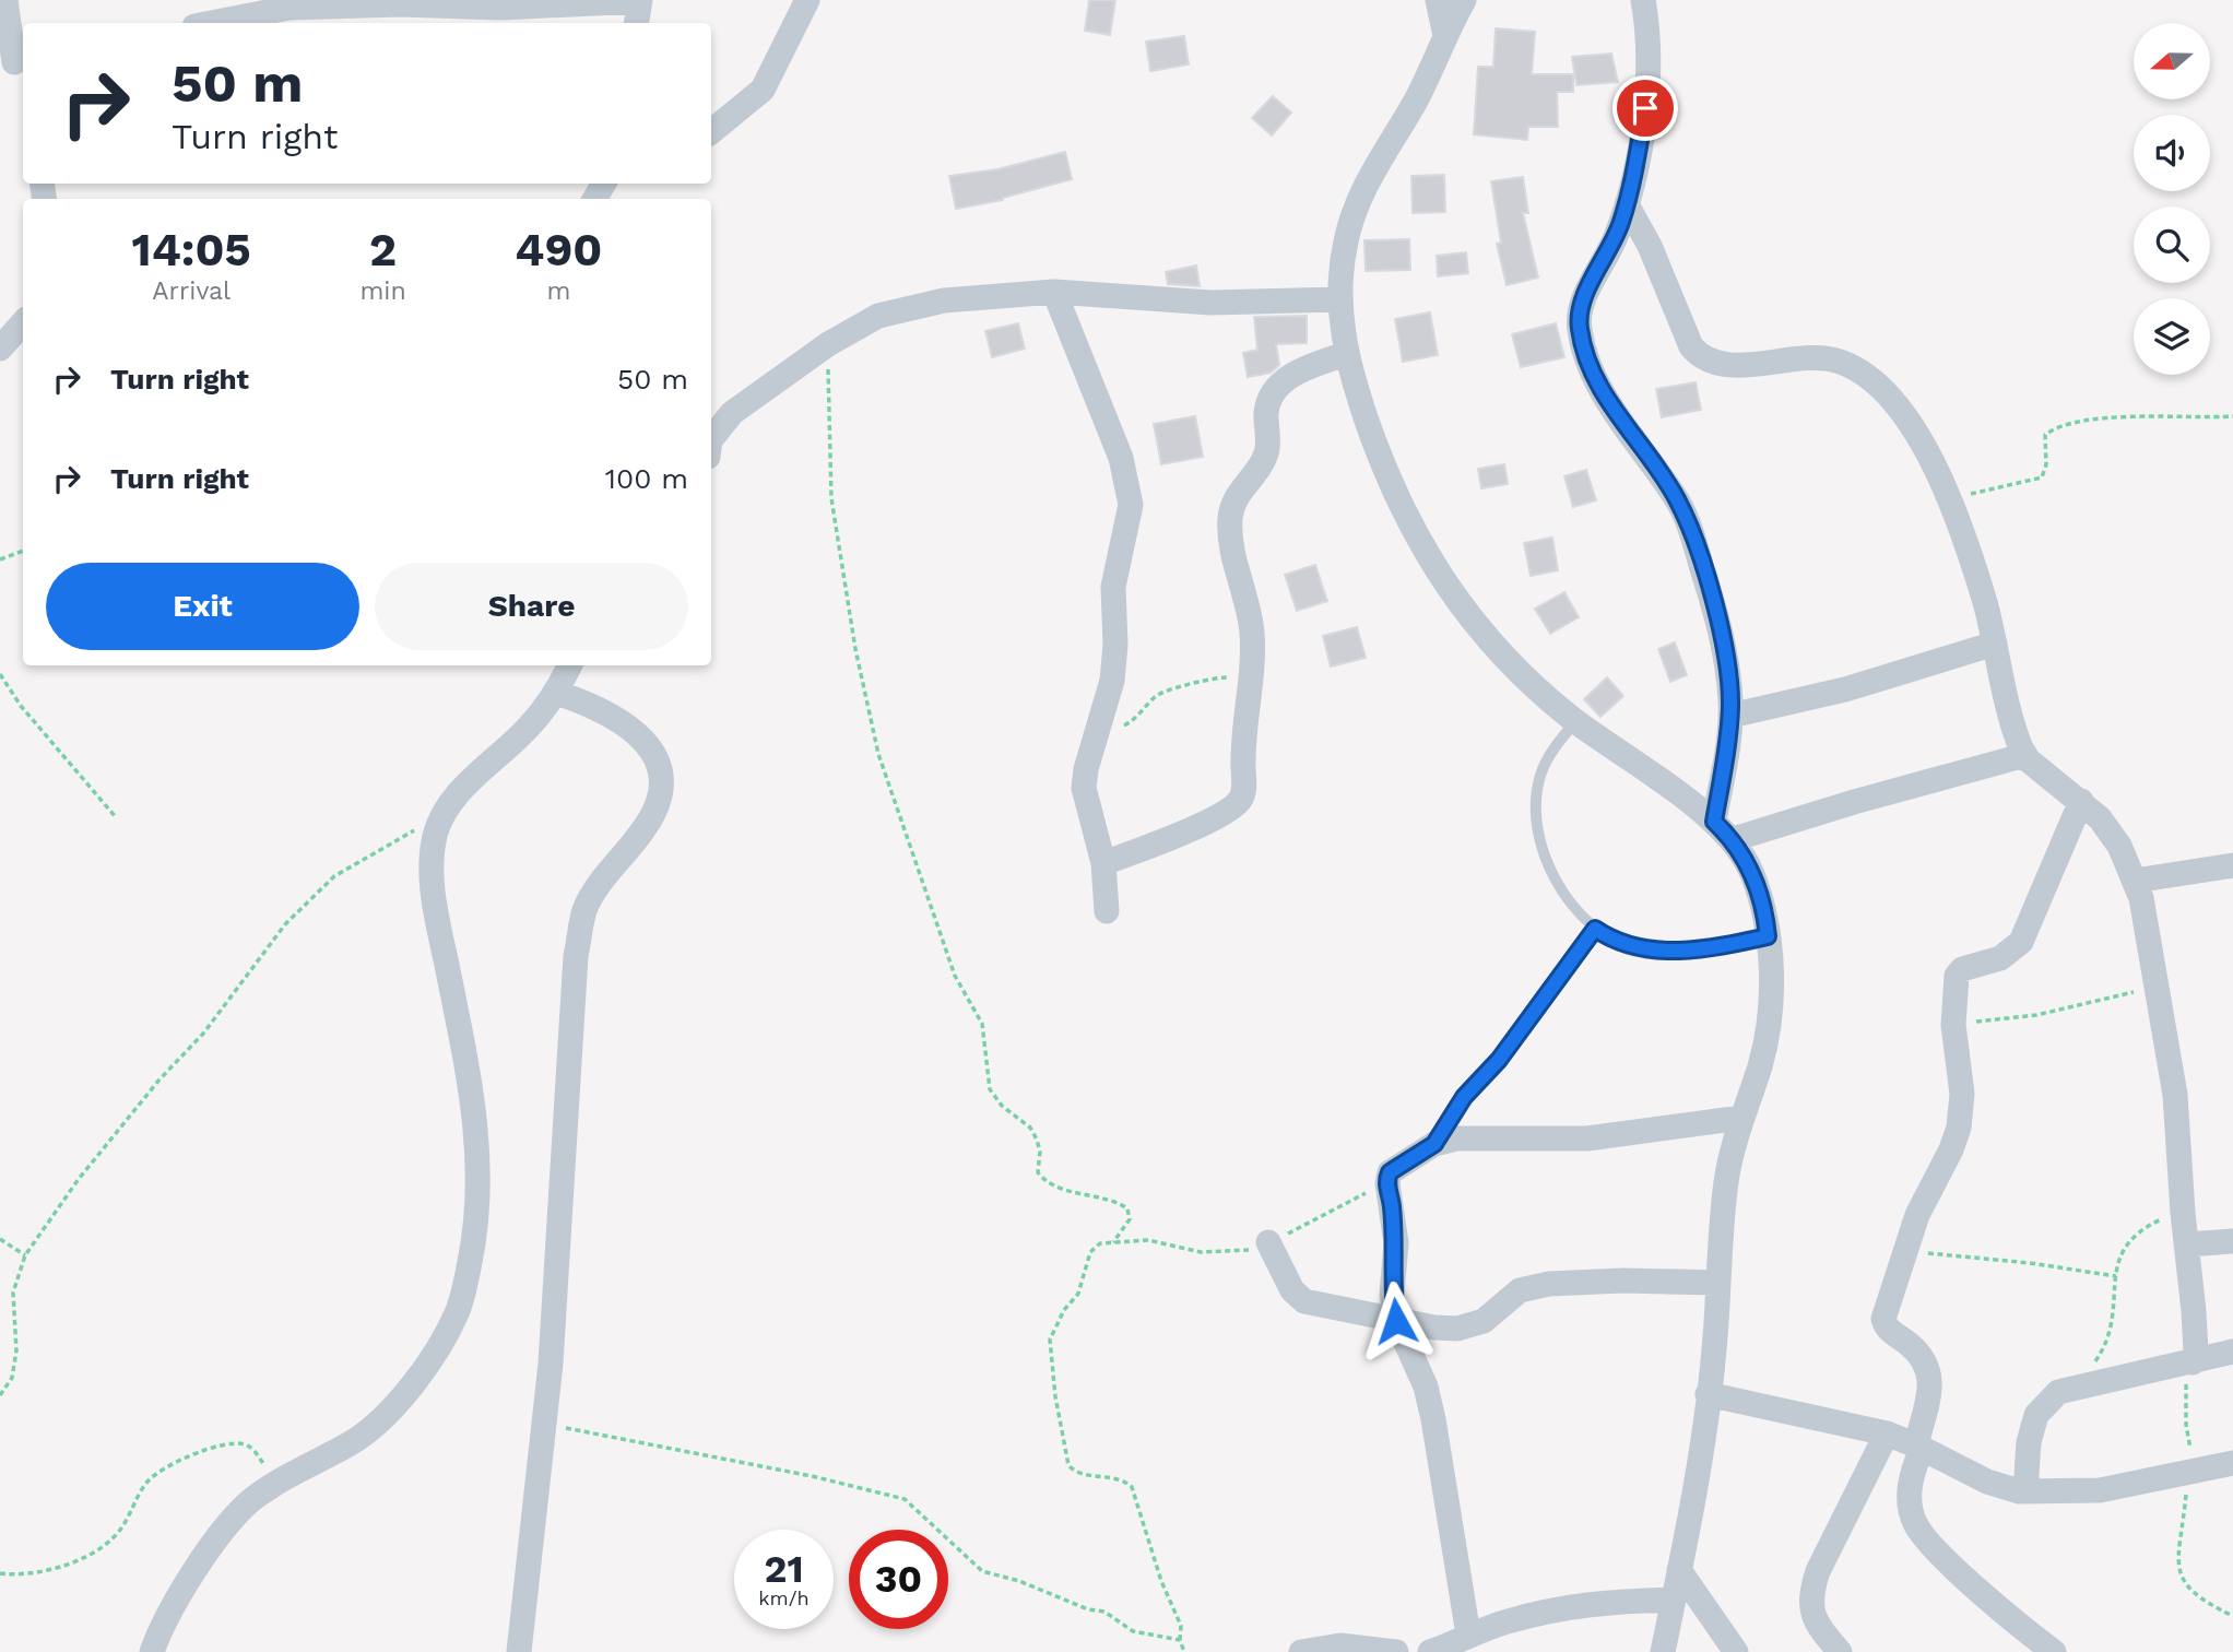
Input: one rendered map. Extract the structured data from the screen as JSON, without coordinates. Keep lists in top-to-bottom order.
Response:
{
  "north": "left",
  "page": {
    "turn": ["50 m", "Turn right"],
    "eta": [
      "14:05",
      "Arrival",
      "2",
      "min",
      "490",
      "m"
    ],
    "list": [
      {
        "name": "Turn right",
        "value": "50 m"
      },
      {
        "name": "Turn right",
        "value": "100 m"
      }
    ],
    "buttons": ["Exit", "Share"],
    "speed": "21 km/h",
    "limit": "30"
  }
}
